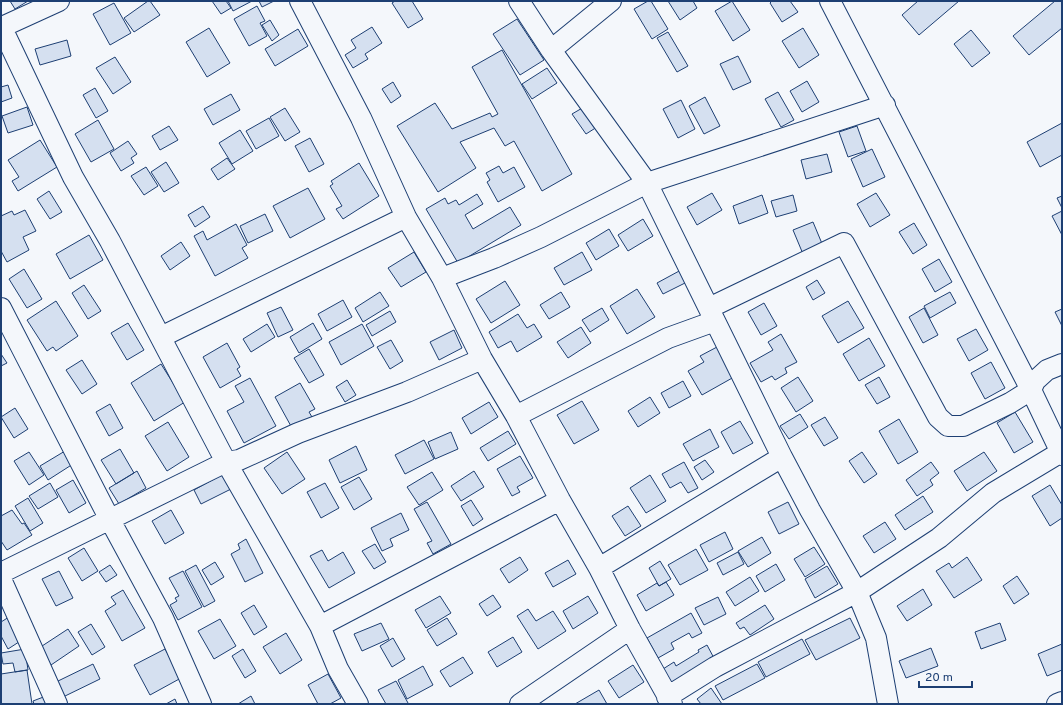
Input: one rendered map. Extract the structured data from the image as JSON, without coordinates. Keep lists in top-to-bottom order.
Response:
{
  "scale_bar": "20 m"
}
